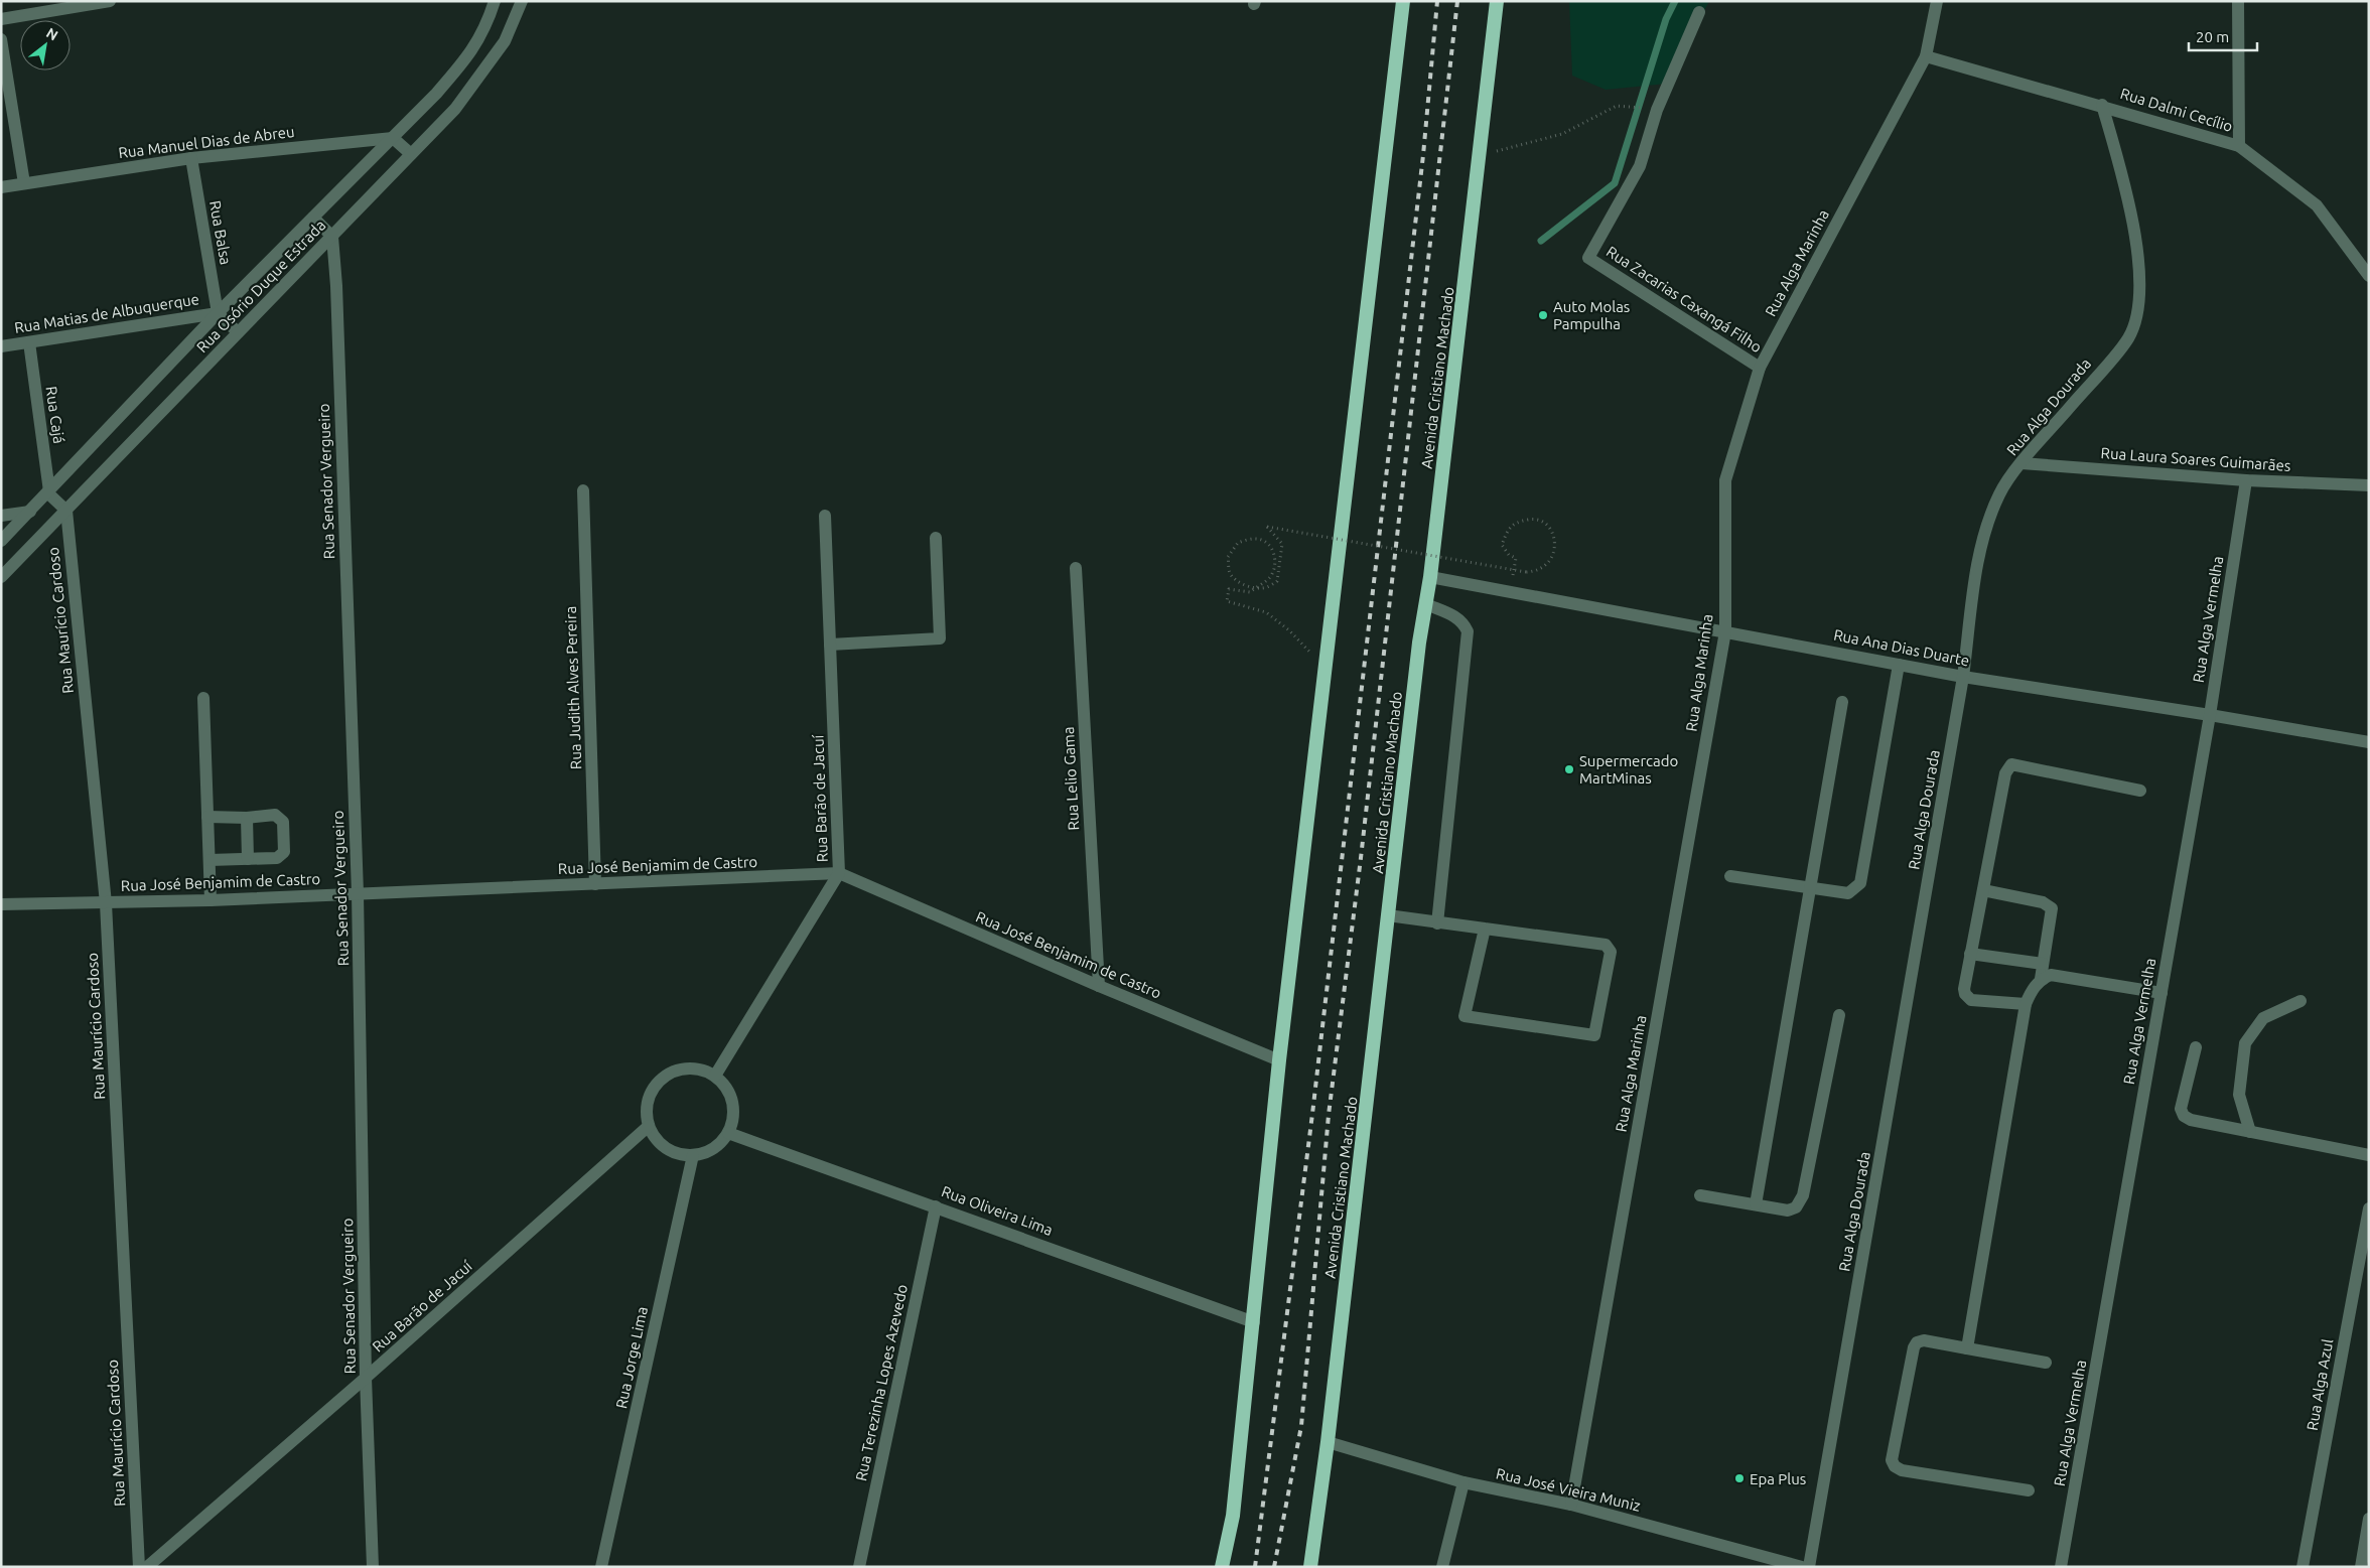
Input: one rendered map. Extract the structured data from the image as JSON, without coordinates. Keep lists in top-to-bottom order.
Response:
{
  "streets": {
    "highway": ["Avenida Cristiano Machado"],
    "street": [
      "Rua Dalmi Cecílio",
      "Rua Manuel Dias de Abreu",
      "Rua Balsa",
      "Rua Alga Marinha",
      "Rua Osório Duque Estrada",
      "Rua Zacarias Caxangá Filho",
      "Rua Matias de Albuquerque",
      "Rua Alga Dourada",
      "Rua Cajá",
      "Rua Laura Soares Guimarães",
      "Rua Senador Vergueiro",
      "Rua Alga Vermelha",
      "Rua Maurício Cardoso",
      "Rua Ana Dias Duarte",
      "Rua Judith Alves Pereira",
      "Rua Lelio Gama",
      "Rua Barão de Jacuí",
      "Rua José Benjamim de Castro",
      "Rua Oliveira Lima",
      "Rua Jorge Lima",
      "Rua Terezinha Lopes Azevedo",
      "Rua Alga Azul",
      "Rua José Vieira Muniz"
    ]
  },
  "crossings": [
    ["Rua Dalmi Cecílio", "Rua Alga Marinha"],
    ["Rua Dalmi Cecílio", "Rua Alga Dourada"],
    ["Rua Manuel Dias de Abreu", "Rua Balsa"],
    ["Rua Manuel Dias de Abreu", "Rua Osório Duque Estrada"],
    ["Rua Balsa", "Rua Osório Duque Estrada"],
    ["Rua Balsa", "Rua Matias de Albuquerque"],
    ["Rua Alga Marinha", "Rua Zacarias Caxangá Filho"],
    ["Rua Alga Marinha", "Rua Ana Dias Duarte"],
    ["Rua Alga Marinha", "Rua José Vieira Muniz"],
    ["Rua Osório Duque Estrada", "Rua Matias de Albuquerque"],
    ["Rua Osório Duque Estrada", "Rua Cajá"],
    ["Rua Osório Duque Estrada", "Rua Senador Vergueiro"],
    ["Rua Osório Duque Estrada", "Rua Maurício Cardoso"],
    ["Rua Matias de Albuquerque", "Rua Cajá"],
    ["Avenida Cristiano Machado", "Rua Ana Dias Duarte"],
    ["Avenida Cristiano Machado", "Rua José Vieira Muniz"],
    ["Rua Alga Dourada", "Rua Laura Soares Guimarães"],
    ["Rua Alga Dourada", "Rua Ana Dias Duarte"],
    ["Rua Laura Soares Guimarães", "Rua Alga Vermelha"],
    ["Rua Senador Vergueiro", "Rua Barão de Jacuí"],
    ["Rua Senador Vergueiro", "Rua José Benjamim de Castro"],
    ["Rua Alga Vermelha", "Rua Ana Dias Duarte"],
    ["Rua Maurício Cardoso", "Rua José Benjamim de Castro"],
    ["Rua Judith Alves Pereira", "Rua José Benjamim de Castro"],
    ["Rua Lelio Gama", "Rua José Benjamim de Castro"],
    ["Rua Barão de Jacuí", "Rua José Benjamim de Castro"],
    ["Rua Barão de Jacuí", "Rua Oliveira Lima"],
    ["Rua Barão de Jacuí", "Rua Jorge Lima"],
    ["Rua Oliveira Lima", "Rua Jorge Lima"],
    ["Rua Oliveira Lima", "Rua Terezinha Lopes Azevedo"]
  ],
  "places": ["Auto Molas Pampulha", "Supermercado MartMinas", "Epa Plus"],
  "scale_bar": "20 m",
  "north": "top right"
}
